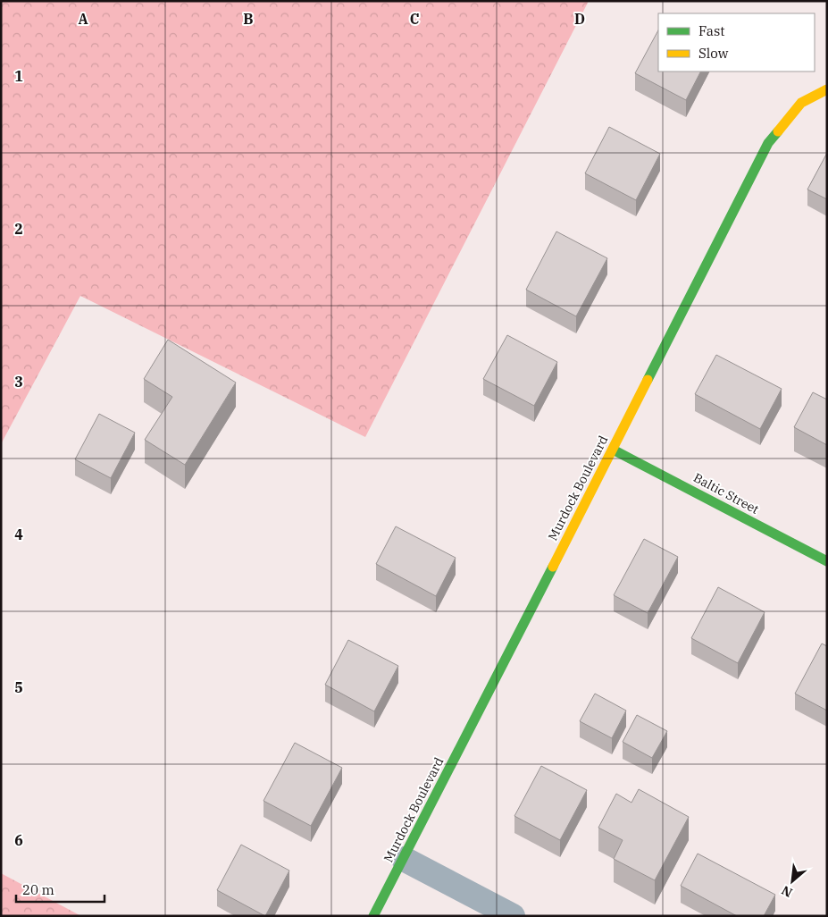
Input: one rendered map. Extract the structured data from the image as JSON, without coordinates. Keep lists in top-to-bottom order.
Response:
{
  "streets": {
    "street": ["Murdock Boulevard", "Baltic Street"]
  },
  "crossings": [
    ["Murdock Boulevard", "Baltic Street"]
  ],
  "legend": ["Fast", "Slow"],
  "scale_bar": "20 m",
  "north": "bottom left",
  "grid": {
    "columns": [
      "A",
      "B",
      "C",
      "D"
    ],
    "rows": [
      "1",
      "2",
      "3",
      "4",
      "5",
      "6"
    ]
  }
}
